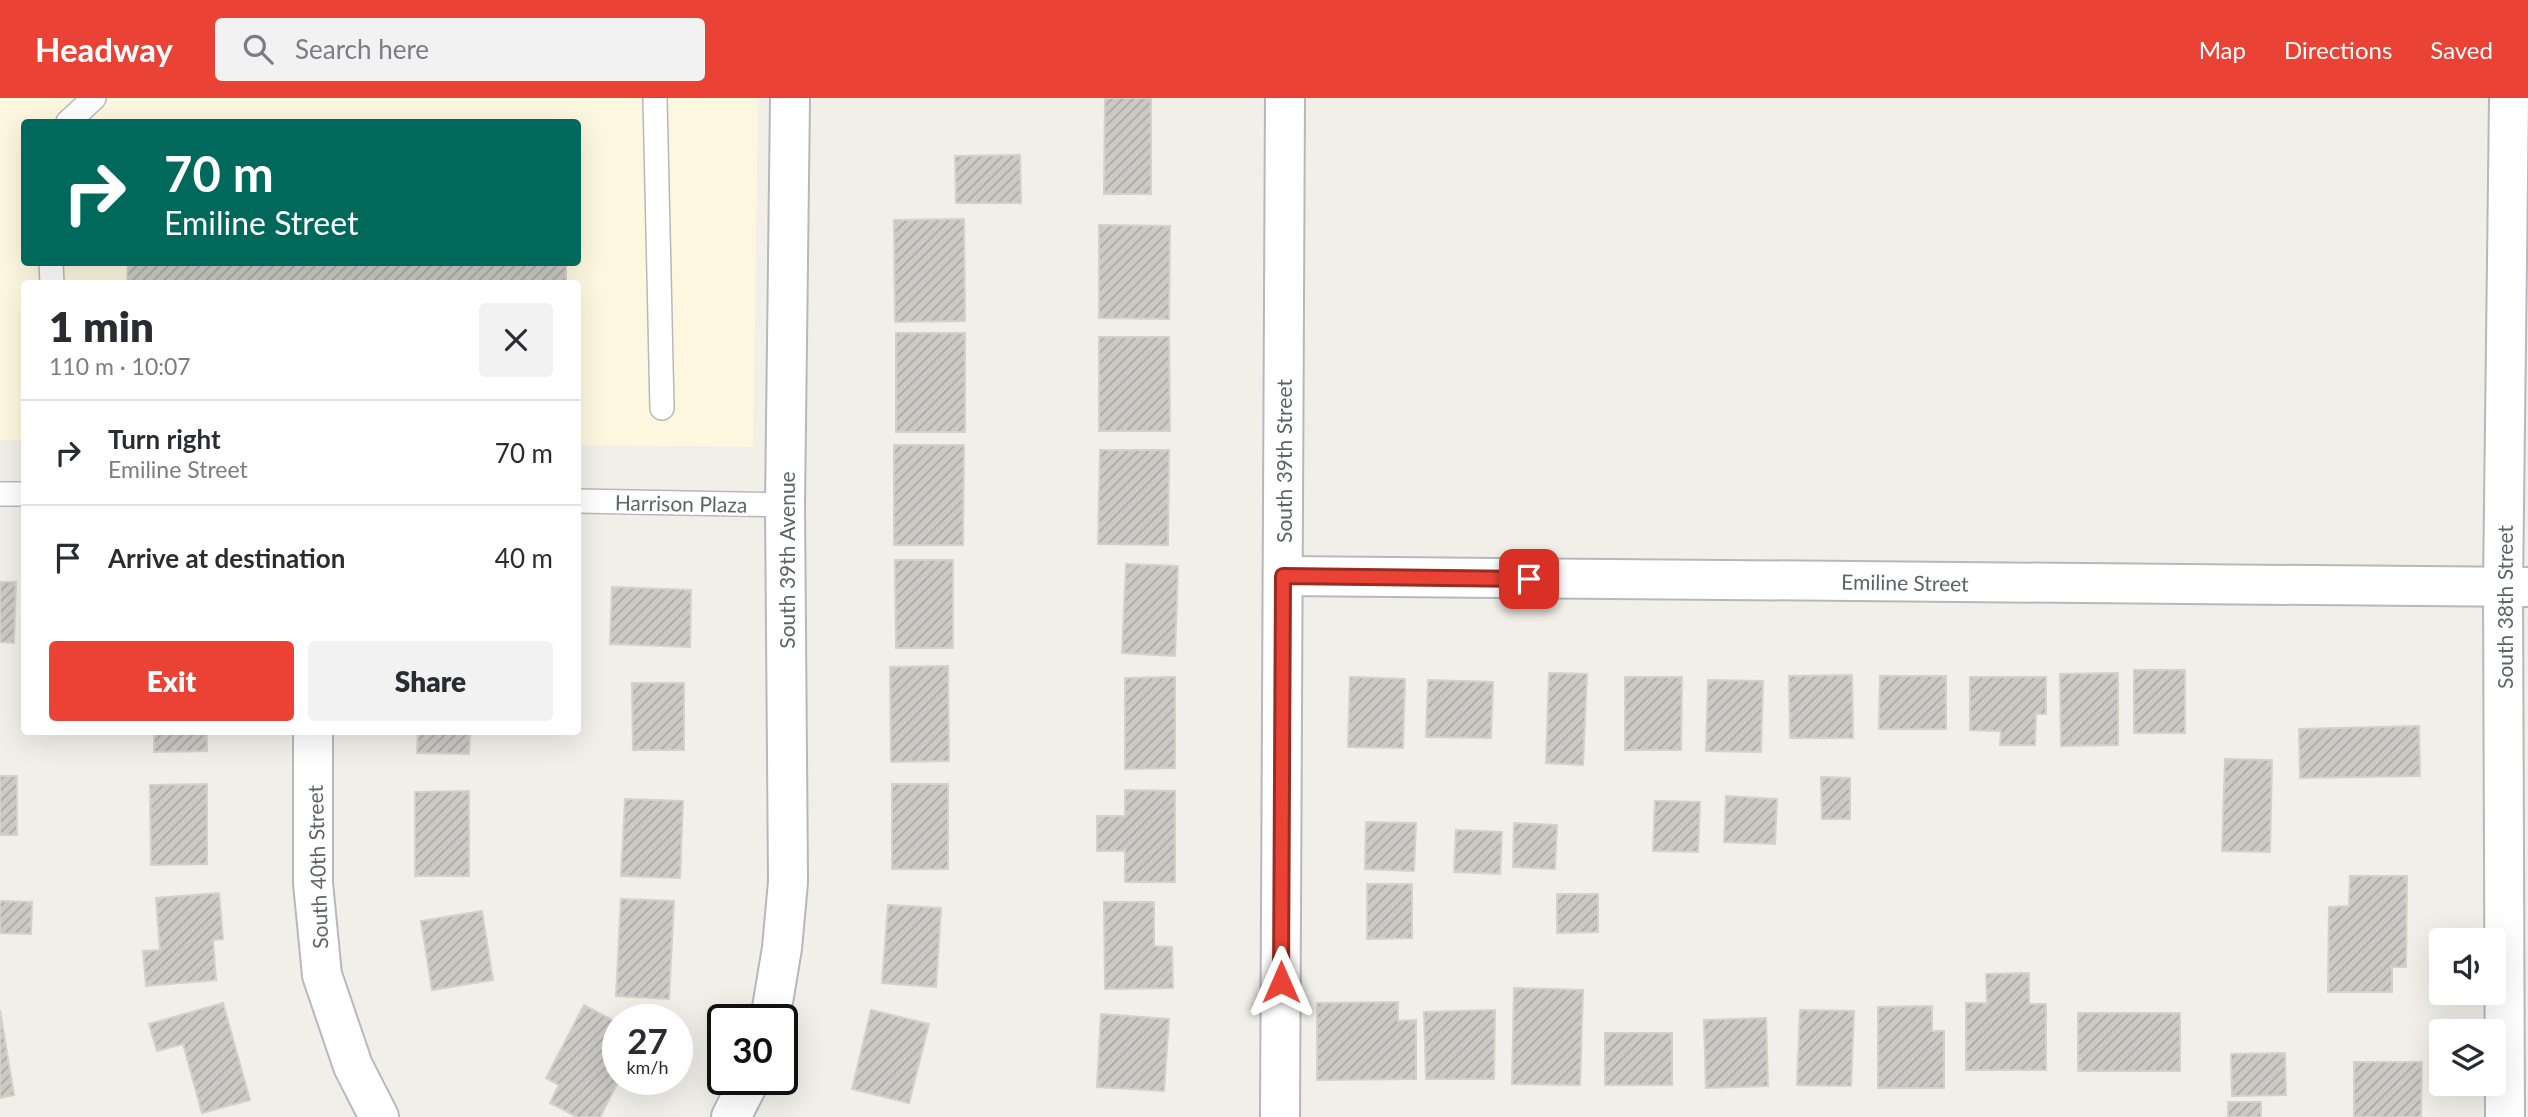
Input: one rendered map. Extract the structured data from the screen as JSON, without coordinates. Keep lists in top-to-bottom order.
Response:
{
  "streets": {
    "street": [
      "South 39th Street",
      "South 39th Avenue",
      "Emiline Street",
      "South 38th Street",
      "South 40th Street"
    ],
    "lane": ["Harrison Plaza"]
  },
  "crossings": [
    ["South 39th Street", "Emiline Street"],
    ["Harrison Plaza", "South 39th Avenue"],
    ["Emiline Street", "South 38th Street"]
  ],
  "page": {
    "header": "Headway",
    "search": "Search here",
    "nav": ["Map", "Directions", "Saved"],
    "turn": ["70 m", "Emiline Street"],
    "heading": ["1 min", "110 m · 10:07"],
    "list": [
      {
        "name": "Turn right",
        "note": "Emiline Street",
        "value": "70 m"
      },
      {
        "name": "Arrive at destination",
        "value": "40 m"
      }
    ],
    "buttons": ["Exit", "Share"],
    "speed": "27 km/h",
    "limit": "30"
  }
}
